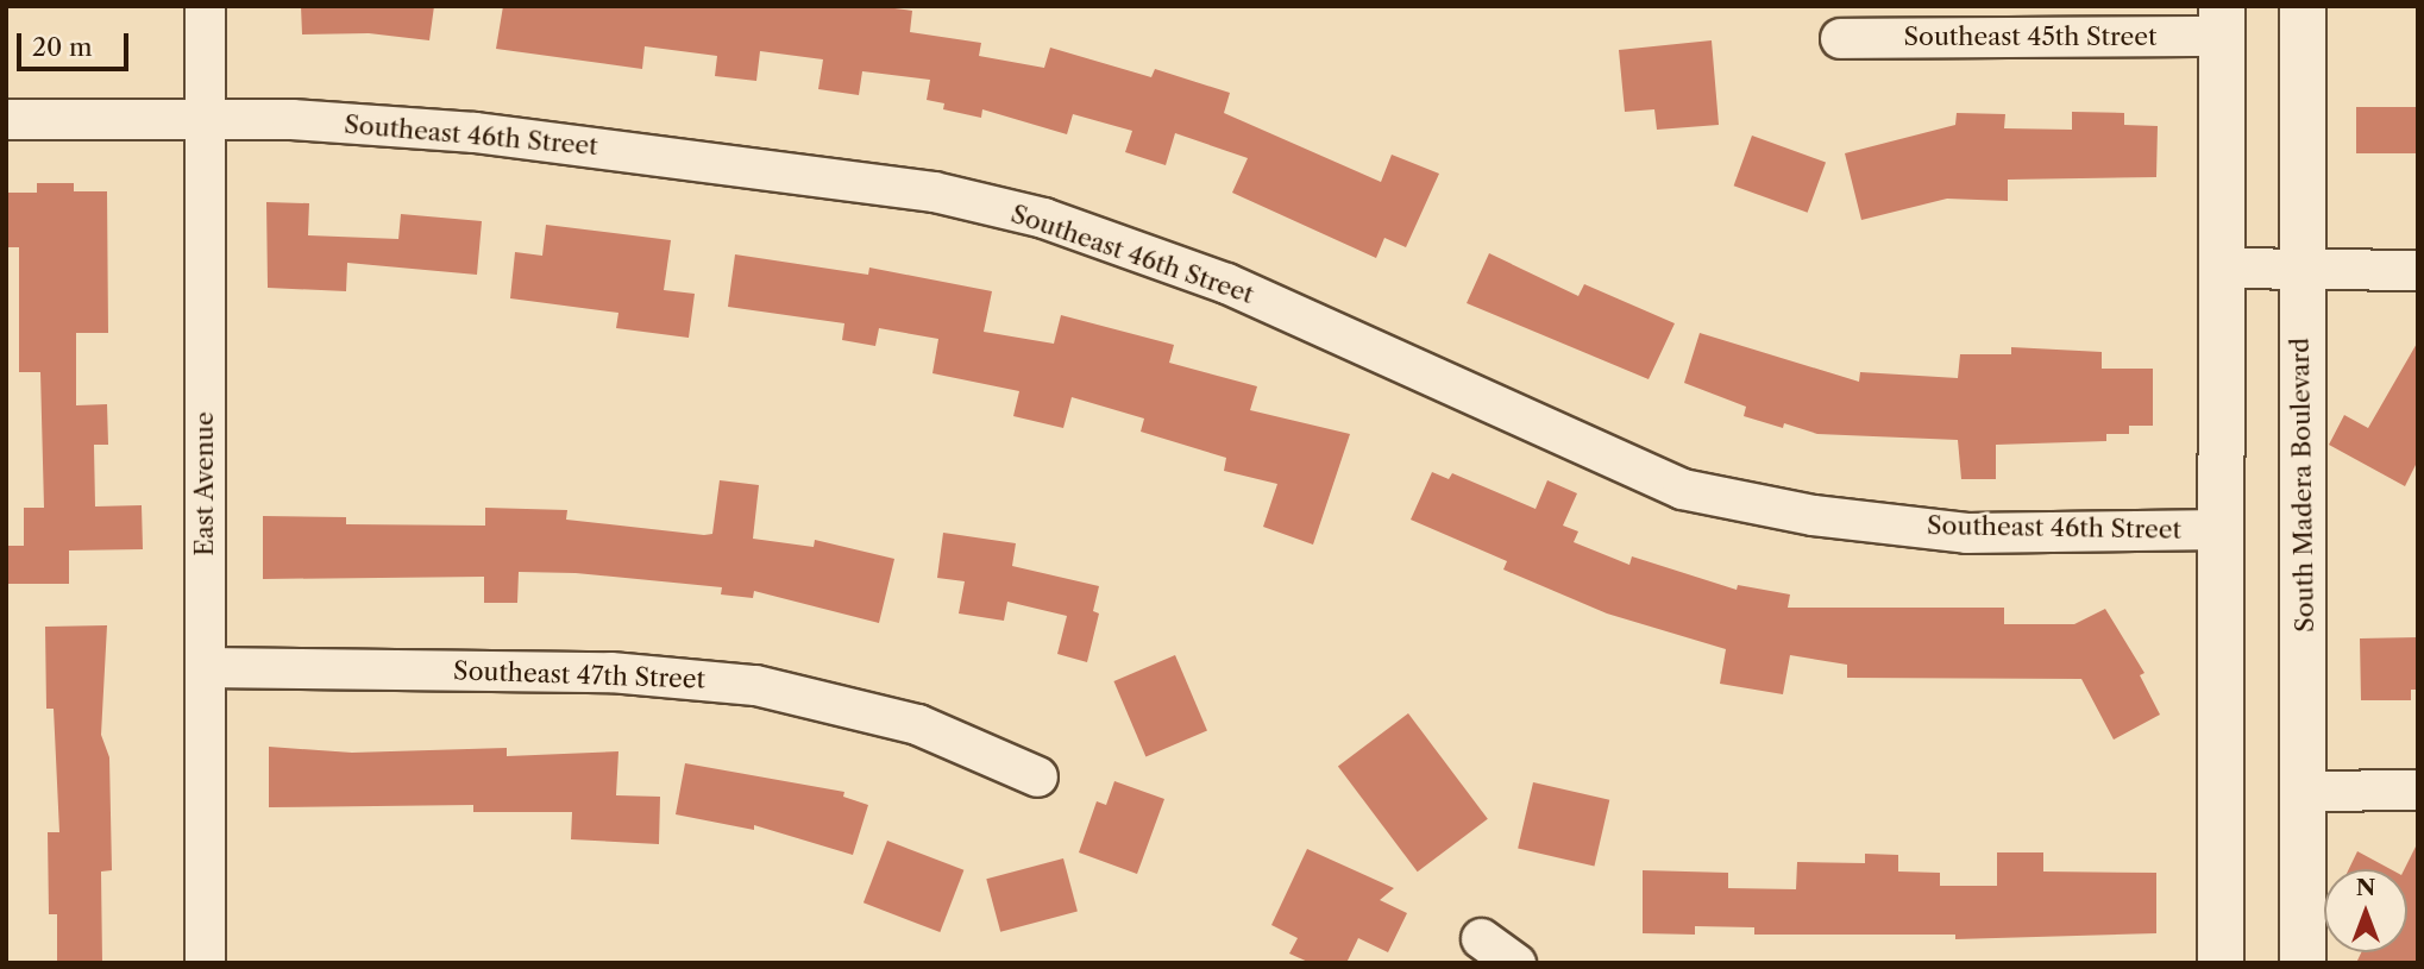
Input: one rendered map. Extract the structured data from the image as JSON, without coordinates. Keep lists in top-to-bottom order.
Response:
{
  "streets": {
    "street": [
      "Southeast 45th Street",
      "Southeast 46th Street",
      "East Avenue",
      "South Madera Boulevard",
      "Southeast 47th Street"
    ]
  },
  "crossings": [
    ["Southeast 46th Street", "East Avenue"],
    ["East Avenue", "Southeast 47th Street"]
  ],
  "scale_bar": "20 m",
  "north": "top"
}
